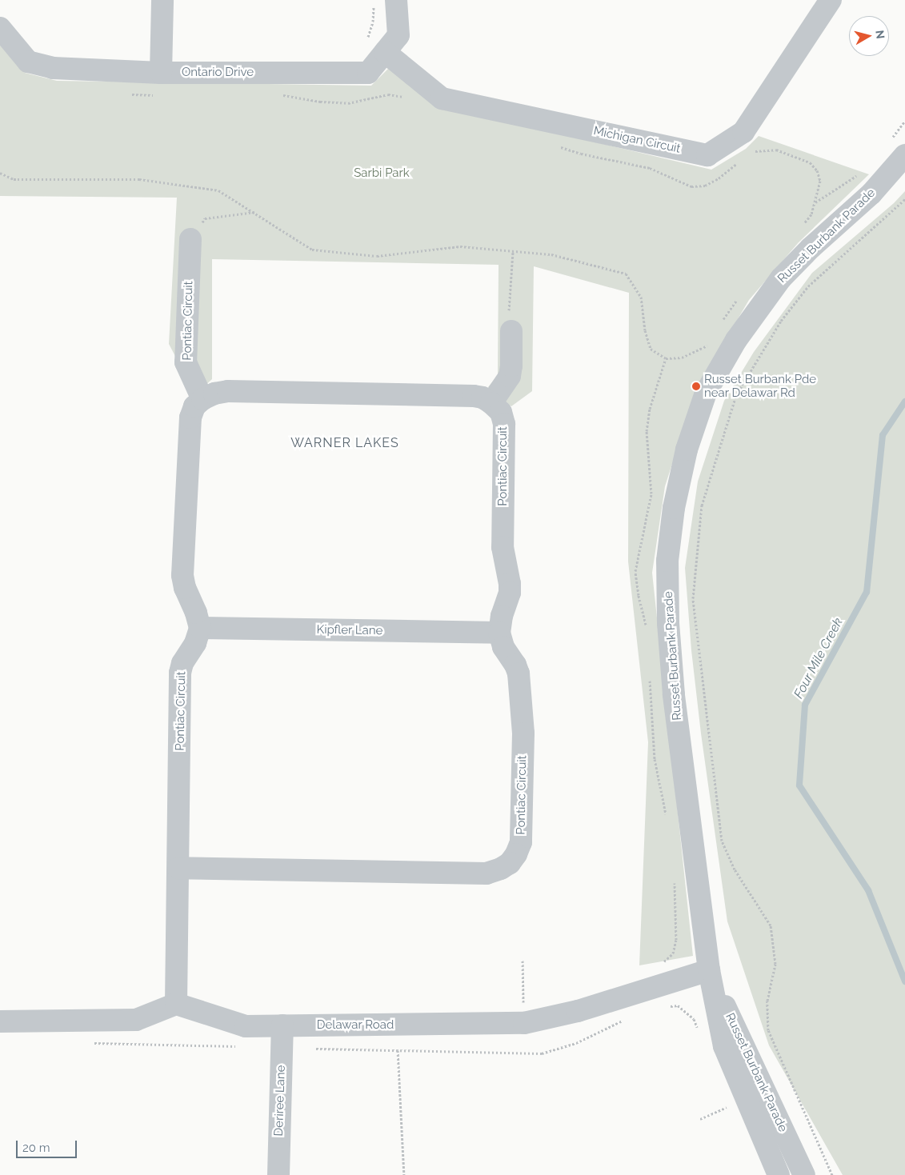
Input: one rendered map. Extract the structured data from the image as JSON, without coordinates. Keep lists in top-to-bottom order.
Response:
{
  "streets": {
    "street": [
      "Ontario Drive",
      "Michigan Circuit",
      "Russet Burbank Parade",
      "Pontiac Circuit",
      "Kipfler Lane",
      "Delawar Road",
      "Deriree Lane"
    ]
  },
  "crossings": [
    ["Ontario Drive", "Michigan Circuit"],
    ["Russet Burbank Parade", "Delawar Road"],
    ["Pontiac Circuit", "Kipfler Lane"],
    ["Pontiac Circuit", "Delawar Road"],
    ["Delawar Road", "Deriree Lane"]
  ],
  "districts": ["WARNER LAKES"],
  "water": ["Four Mile Creek"],
  "parks": ["Sarbi Park"],
  "places": ["Russet Burbank Pde near Delawar Rd"],
  "scale_bar": "20 m",
  "north": "right"
}
